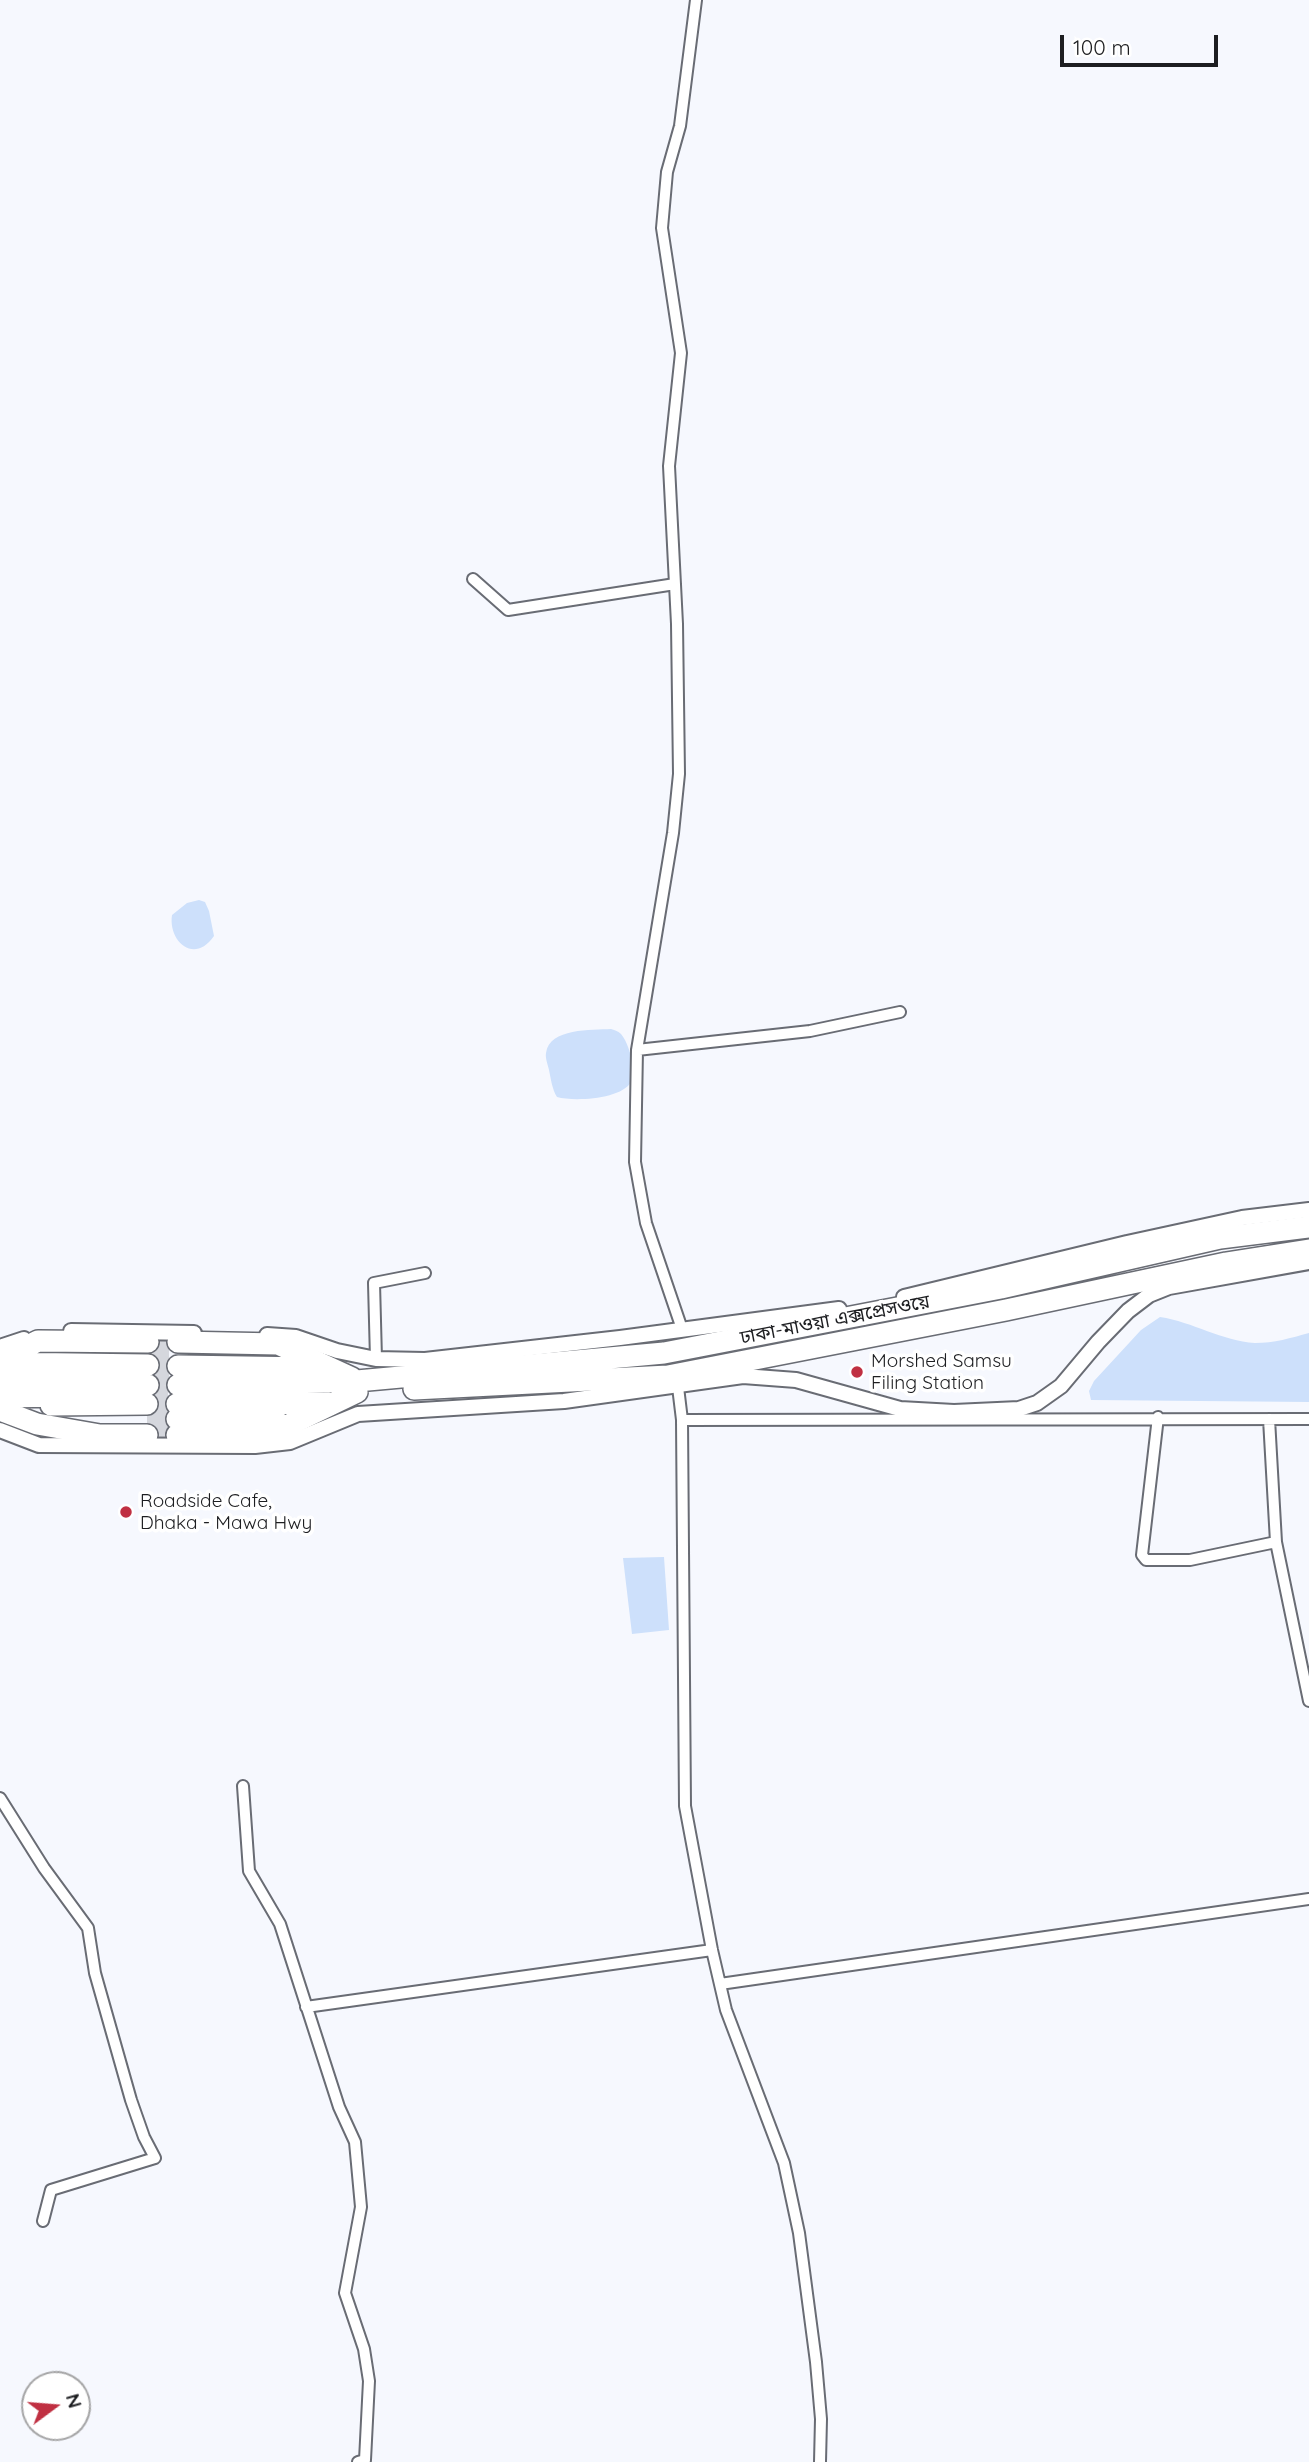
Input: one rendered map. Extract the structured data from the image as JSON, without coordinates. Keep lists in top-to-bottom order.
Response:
{
  "streets": {
    "highway": ["ঢাকা-মাওয়া এক্সপ্রেসওয়ে"]
  },
  "places": ["Morshed Samsu Filing Station", "Roadside Cafe, Dhaka - Mawa Hwy"],
  "scale_bar": "100 m",
  "north": "right"
}
